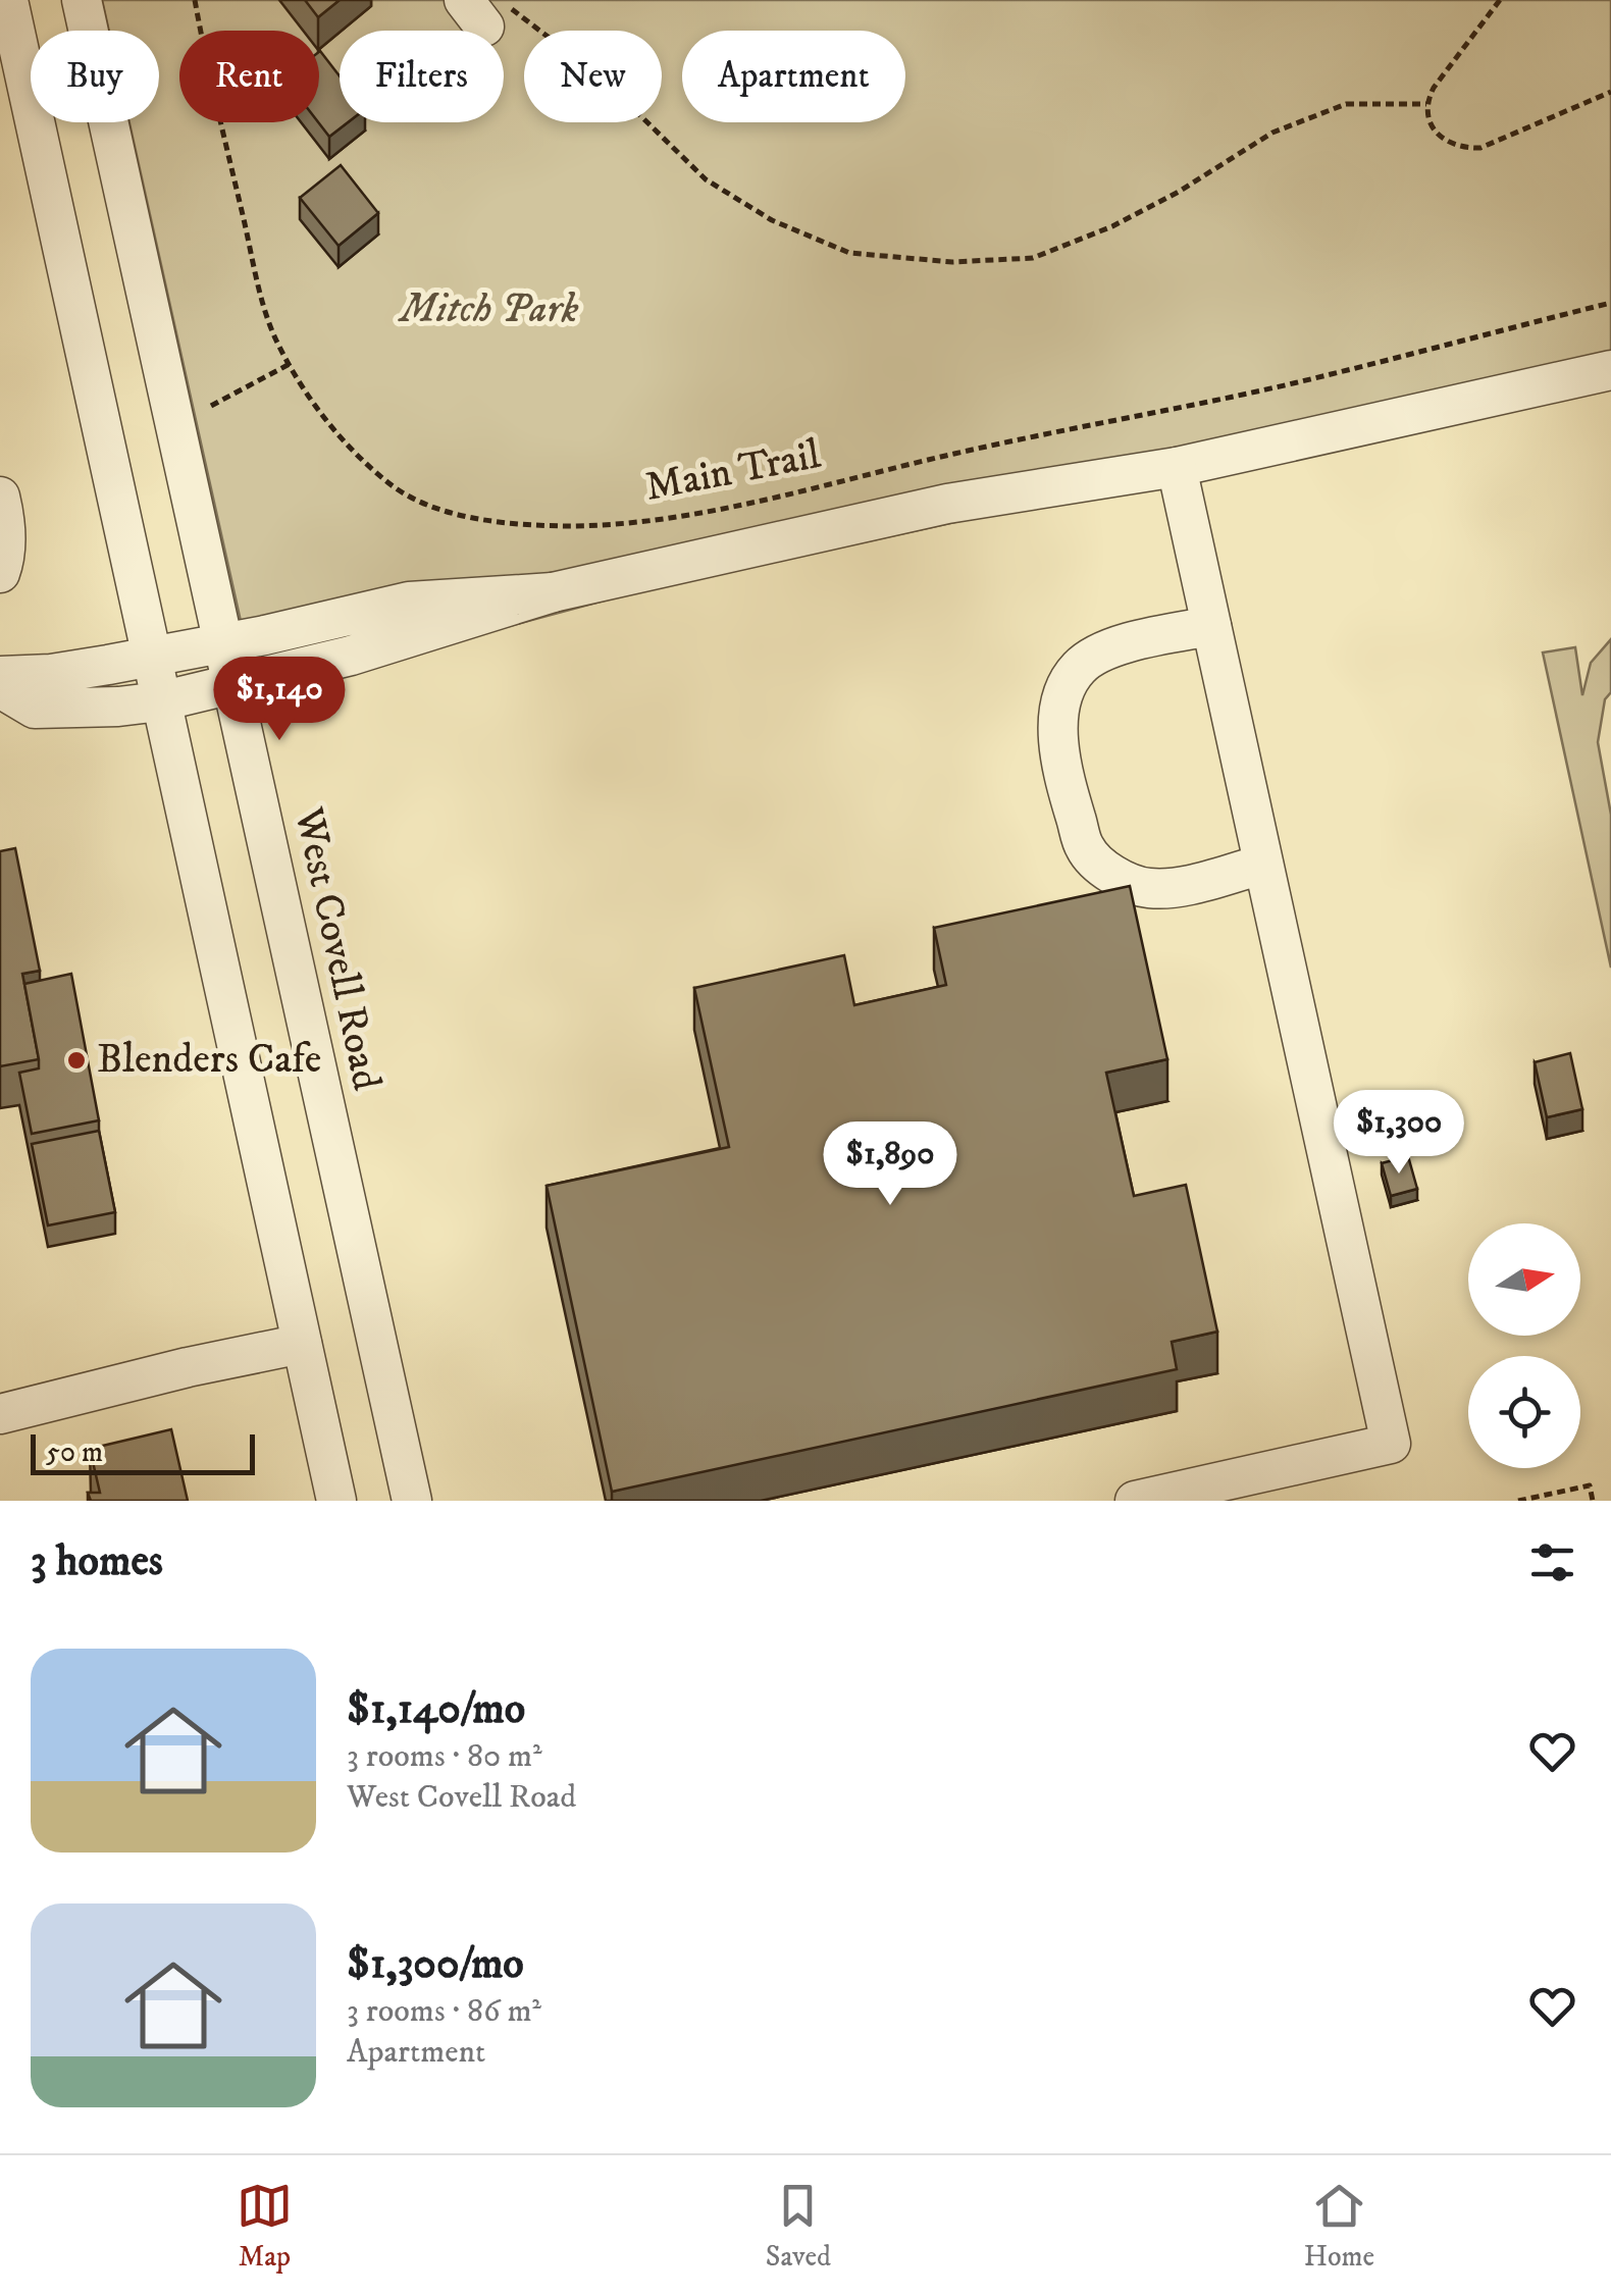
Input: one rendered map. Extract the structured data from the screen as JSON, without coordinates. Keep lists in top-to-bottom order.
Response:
{
  "streets": {
    "street": ["West Covell Road"],
    "path": ["Main Trail"]
  },
  "parks": ["Mitch Park"],
  "places": ["Blenders Cafe"],
  "scale_bar": "50 m",
  "north": "right",
  "page": {
    "chip": [
      "Buy",
      "Rent",
      "Filters",
      "New",
      "Apartment"
    ],
    "price": ["$1,140", "$1,300", "$1,890"],
    "scale": "50 m",
    "heading": "3 homes",
    "list": [
      {
        "name": "$1,140/mo",
        "note": "3 rooms · 80 m² · West Covell Road"
      },
      {
        "name": "$1,300/mo",
        "note": "3 rooms · 86 m² · Apartment"
      }
    ],
    "tabs": ["Map", "Saved", "Home"]
  }
}
